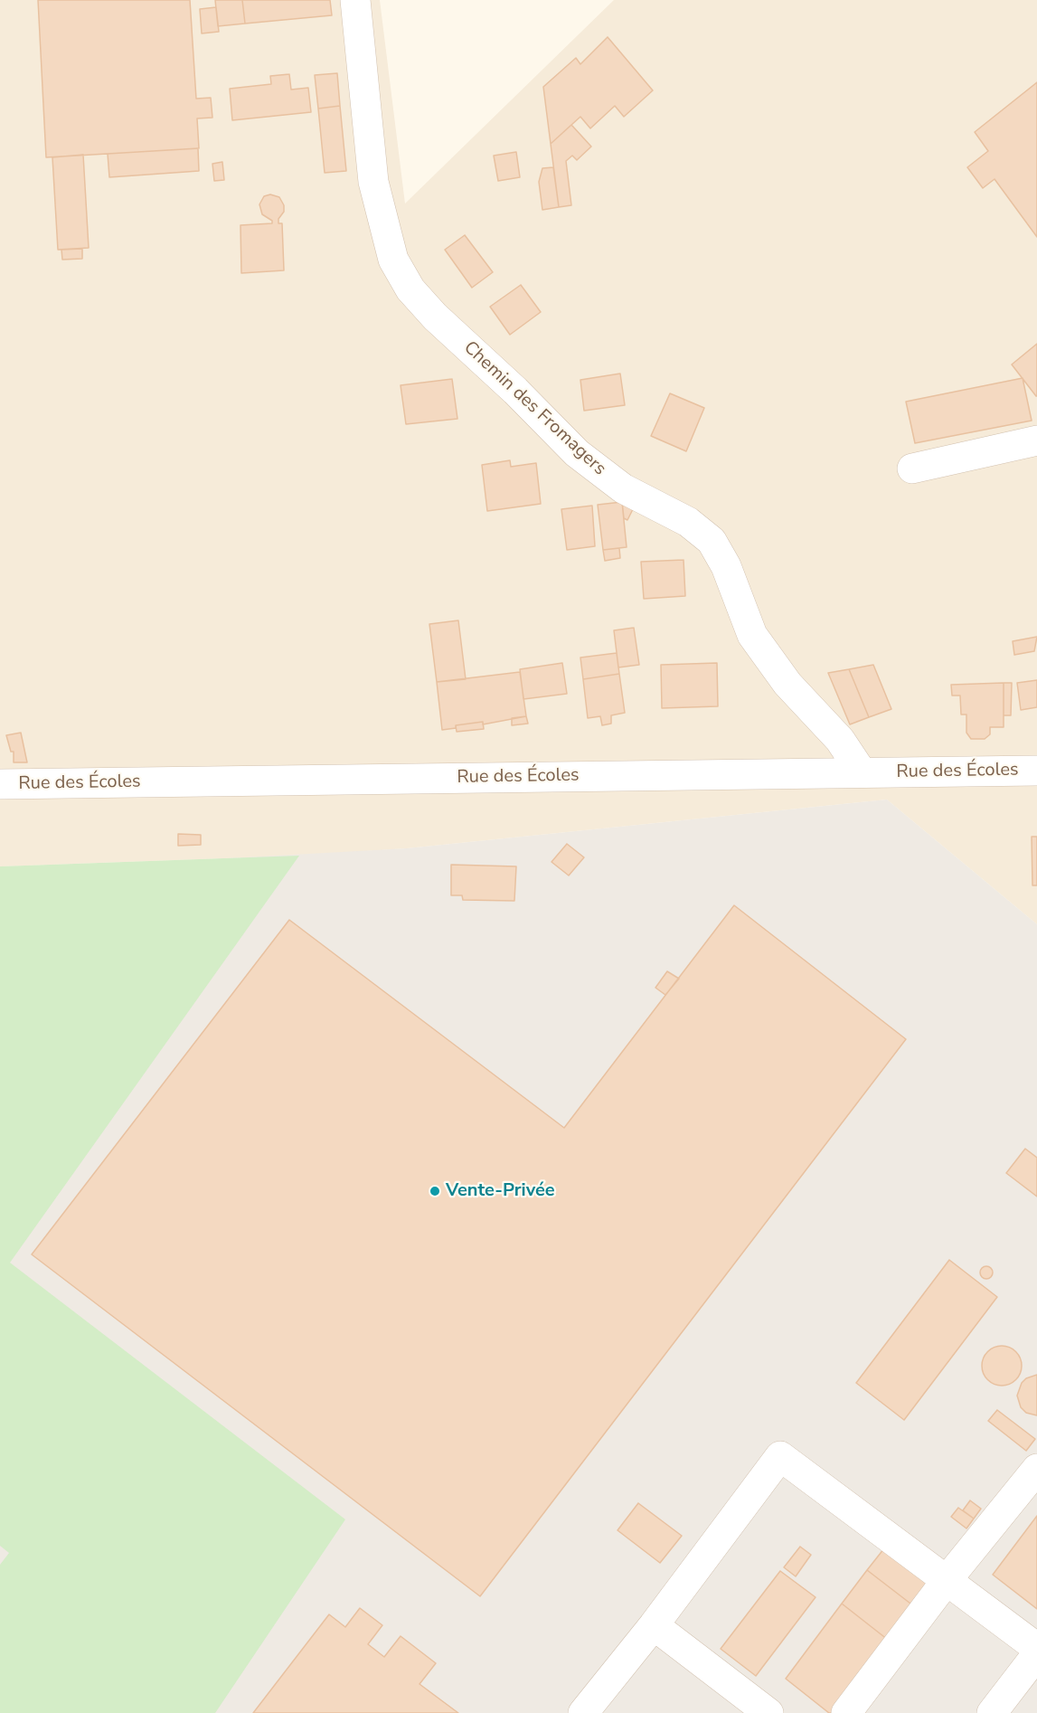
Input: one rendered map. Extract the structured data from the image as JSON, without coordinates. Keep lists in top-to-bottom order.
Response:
{
  "streets": {
    "street": ["Chemin des Fromagers", "Rue des Écoles"]
  },
  "crossings": [
    ["Chemin des Fromagers", "Rue des Écoles"]
  ],
  "places": ["Vente-Privée"]
}
